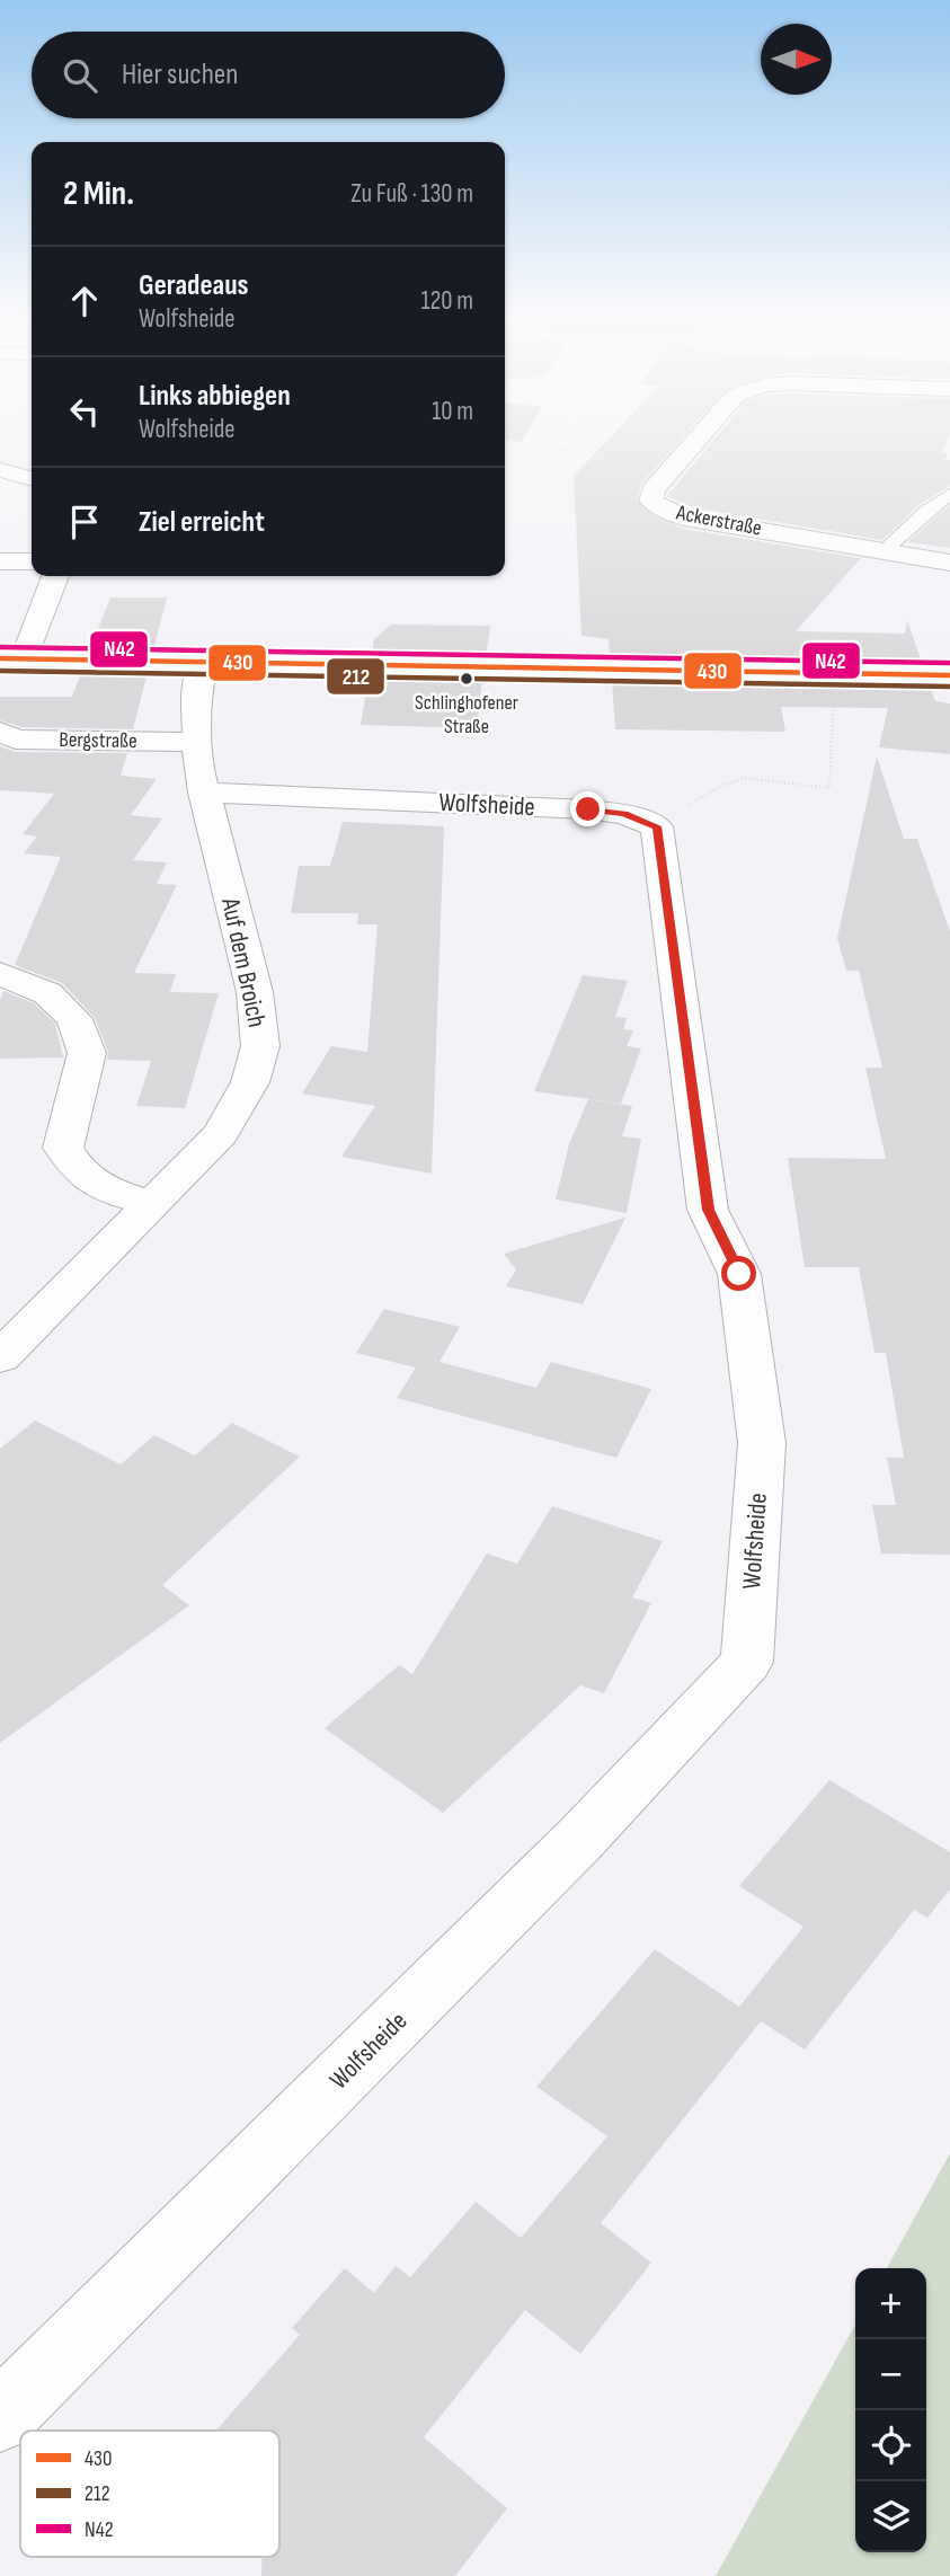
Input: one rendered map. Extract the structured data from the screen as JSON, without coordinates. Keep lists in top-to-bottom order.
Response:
{
  "streets": {
    "street": [
      "Ackerstraße",
      "Bergstraße",
      "Wolfsheide",
      "Auf dem Broich"
    ]
  },
  "crossings": [
    ["Bergstraße", "Auf dem Broich"],
    ["Wolfsheide", "Auf dem Broich"]
  ],
  "places": ["Schlinghofener Straße"],
  "lines": ["transit line N42", "transit line 430", "transit line 212"],
  "legend": ["430", "212", "N42"],
  "north": "right",
  "page": {
    "search": "Hier suchen",
    "heading": ["2 Min.", "Zu Fuß · 130 m"],
    "list": [
      ["Geradeaus", "Wolfsheide", "120 m"],
      ["Links abbiegen", "Wolfsheide", "10 m"],
      "Ziel erreicht"
    ],
    "map_buttons": ["+", "−"]
  }
}
